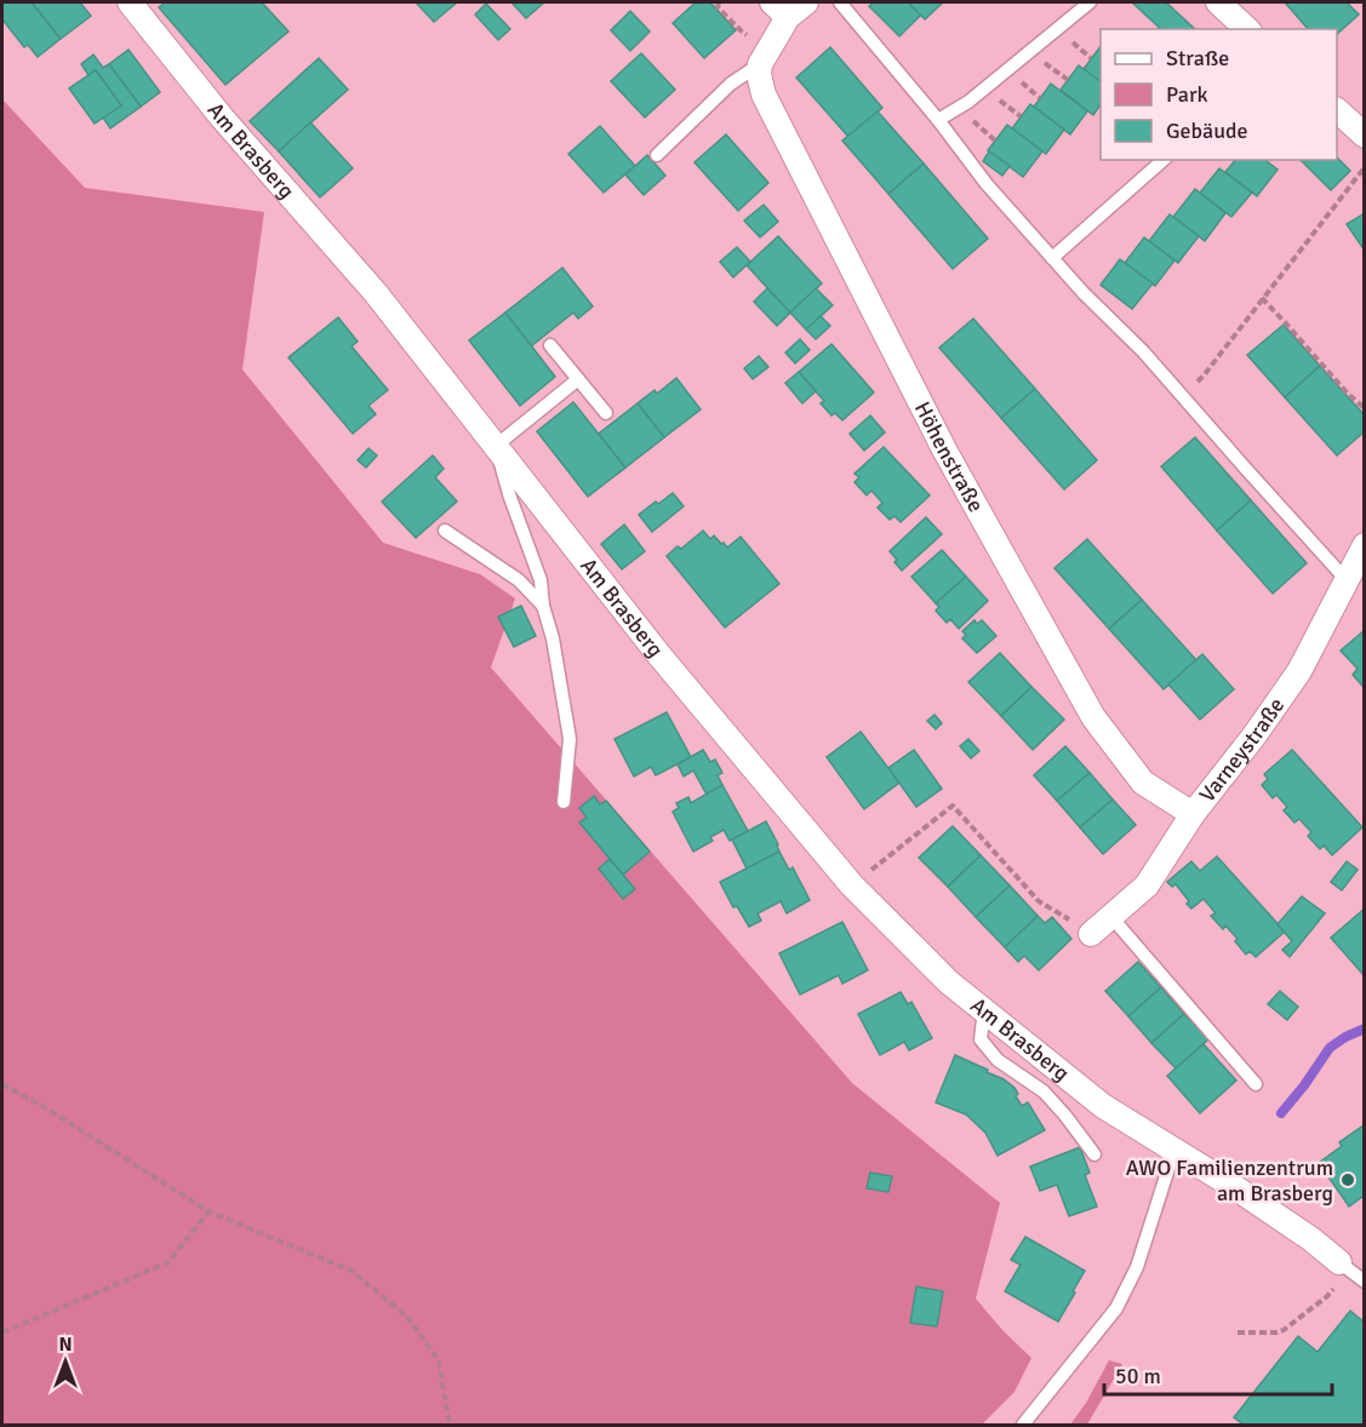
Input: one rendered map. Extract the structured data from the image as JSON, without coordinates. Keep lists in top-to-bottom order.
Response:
{
  "streets": {
    "street": ["Am Brasberg", "Höhenstraße", "Varneystraße"]
  },
  "crossings": [
    ["Höhenstraße", "Varneystraße"]
  ],
  "places": ["AWO Familienzentrum am Brasberg"],
  "legend": ["Straße", "Park", "Gebäude"],
  "scale_bar": "50 m",
  "north": "top"
}
